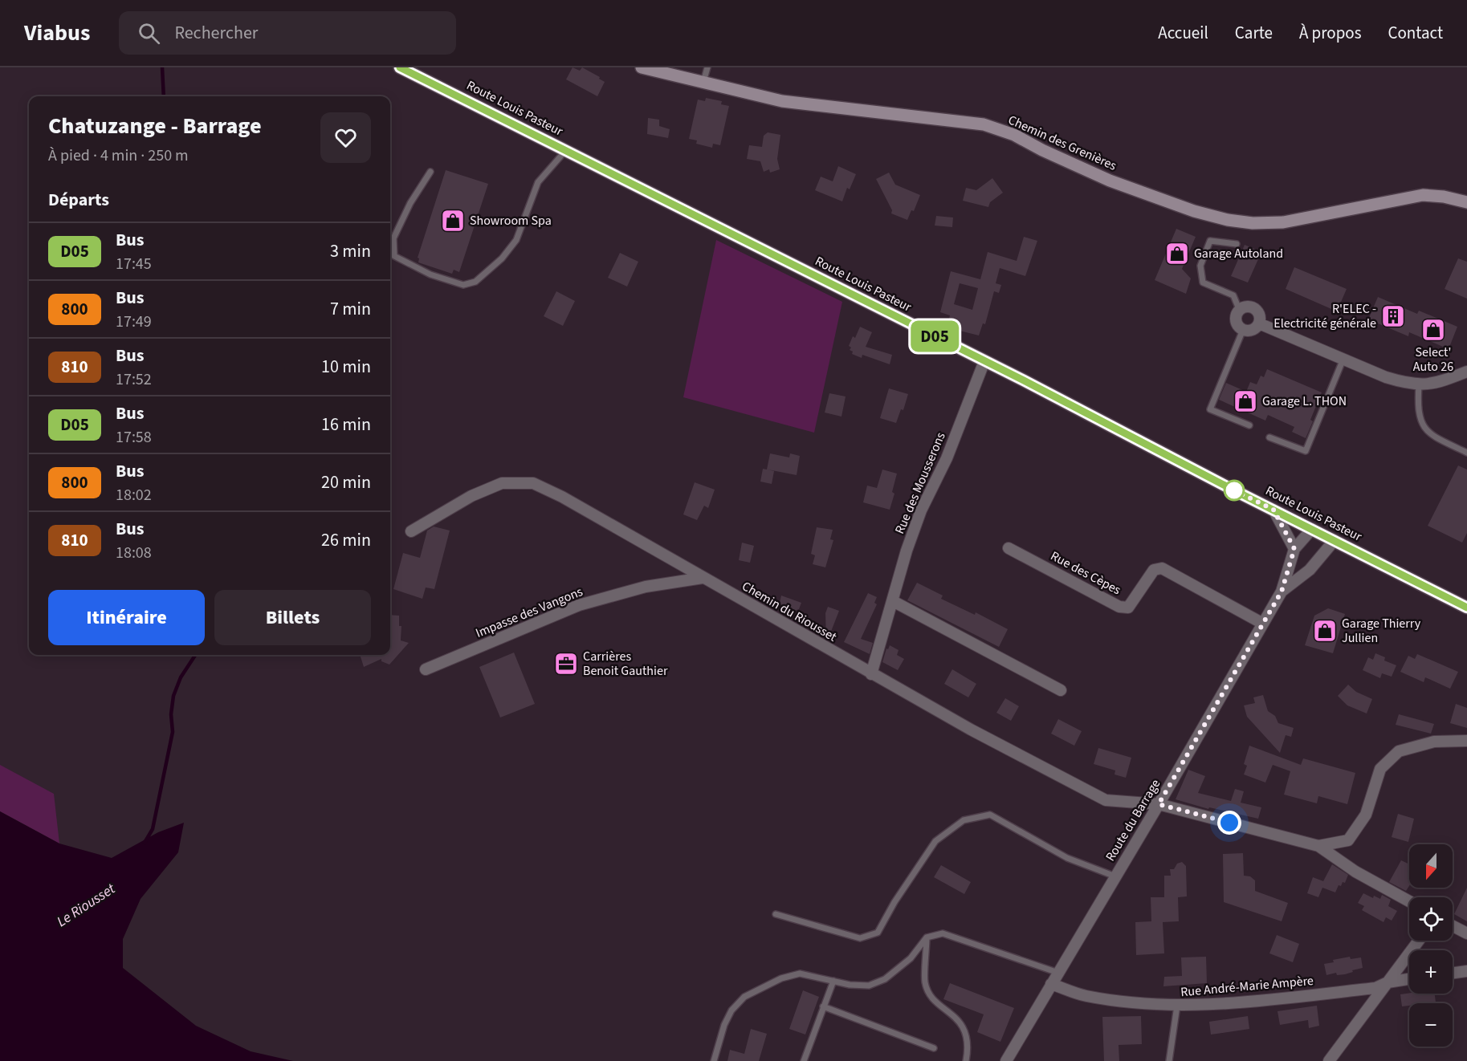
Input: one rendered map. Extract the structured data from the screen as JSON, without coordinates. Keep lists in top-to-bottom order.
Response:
{
  "streets": {
    "main road": ["Route Louis Pasteur"],
    "street": [
      "Chemin des Grenières",
      "Rue des Mousserons",
      "Rue des Cèpes",
      "Chemin du Riousset",
      "Impasse des Vangons",
      "Route du Barrage",
      "Rue André-Marie Ampère"
    ]
  },
  "crossings": [
    ["Route Louis Pasteur", "Rue des Mousserons"],
    ["Route Louis Pasteur", "Route du Barrage"],
    ["Rue des Mousserons", "Chemin du Riousset"],
    ["Rue des Cèpes", "Route du Barrage"],
    ["Chemin du Riousset", "Impasse des Vangons"],
    ["Chemin du Riousset", "Route du Barrage"],
    ["Route du Barrage", "Rue André-Marie Ampère"]
  ],
  "water": ["Le Riousset"],
  "places": {
    "shop": [
      "Showroom Spa",
      "Garage Autoland",
      "Select' Auto 26",
      "Garage L. THON",
      "Garage Thierry Jullien"
    ],
    "building": ["R'ELEC - Electricité générale"],
    "office": ["Carrières Benoit Gauthier"]
  },
  "lines": ["bus line D05"],
  "north": "bottom",
  "page": {
    "header": "Viabus",
    "search": "Rechercher",
    "nav": [
      "Accueil",
      "Carte",
      "À propos",
      "Contact"
    ],
    "on_map": "D05",
    "heading": [
      ["Chatuzange - Barrage", "À pied · 4 min · 250 m"],
      "Départs"
    ],
    "list": [
      {
        "mark": "D05",
        "name": "Bus",
        "note": "17:45",
        "value": "3 min"
      },
      {
        "mark": "800",
        "name": "Bus",
        "note": "17:49",
        "value": "7 min"
      },
      {
        "mark": "810",
        "name": "Bus",
        "note": "17:52",
        "value": "10 min"
      },
      {
        "mark": "D05",
        "name": "Bus",
        "note": "17:58",
        "value": "16 min"
      },
      {
        "mark": "800",
        "name": "Bus",
        "note": "18:02",
        "value": "20 min"
      },
      {
        "mark": "810",
        "name": "Bus",
        "note": "18:08",
        "value": "26 min"
      }
    ],
    "buttons": ["Itinéraire", "Billets"],
    "map_buttons": ["+", "−"]
  }
}
